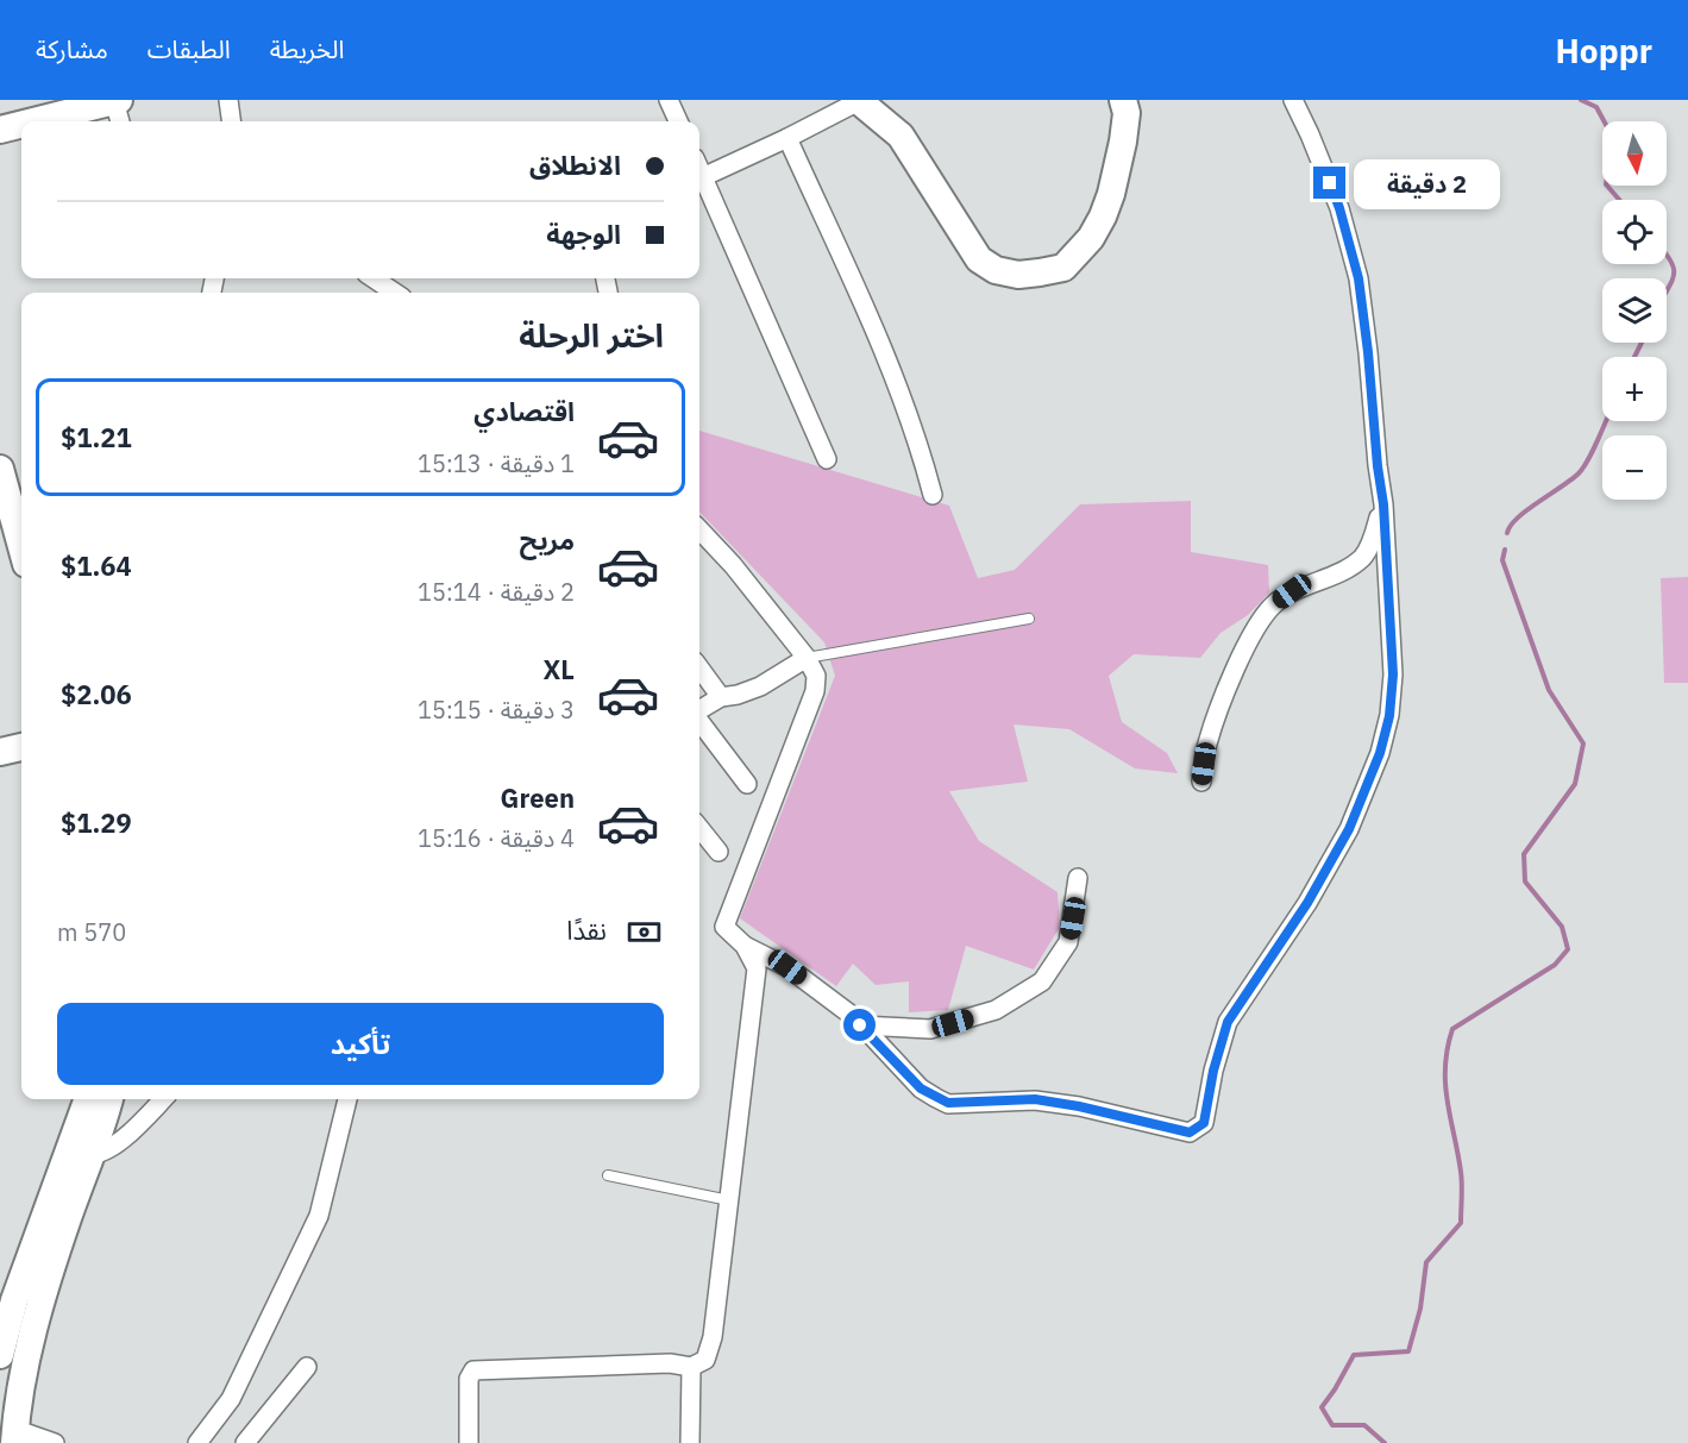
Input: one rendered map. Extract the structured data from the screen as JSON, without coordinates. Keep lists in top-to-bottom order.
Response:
{
  "north": "bottom",
  "page": {
    "header": "Hoppr",
    "nav": ["الخريطة", "الطبقات", "مشاركة"],
    "map_buttons": ["+", "−"],
    "banner": ["الانطلاق", "الوجهة"],
    "bubble": "2 دقيقة",
    "heading": "اختر الرحلة",
    "list": [
      {
        "name": "اقتصادي",
        "note": "1 دقيقة · 15:13",
        "value": "$1.21"
      },
      {
        "name": "مريح",
        "note": "2 دقيقة · 15:14",
        "value": "$1.64"
      },
      {
        "name": "XL",
        "note": "3 دقيقة · 15:15",
        "value": "$2.06"
      },
      {
        "name": "Green",
        "note": "4 دقيقة · 15:16",
        "value": "$1.29"
      }
    ],
    "pay": ["نقدًا", "570 m"],
    "buttons": "تأكيد"
  }
}
